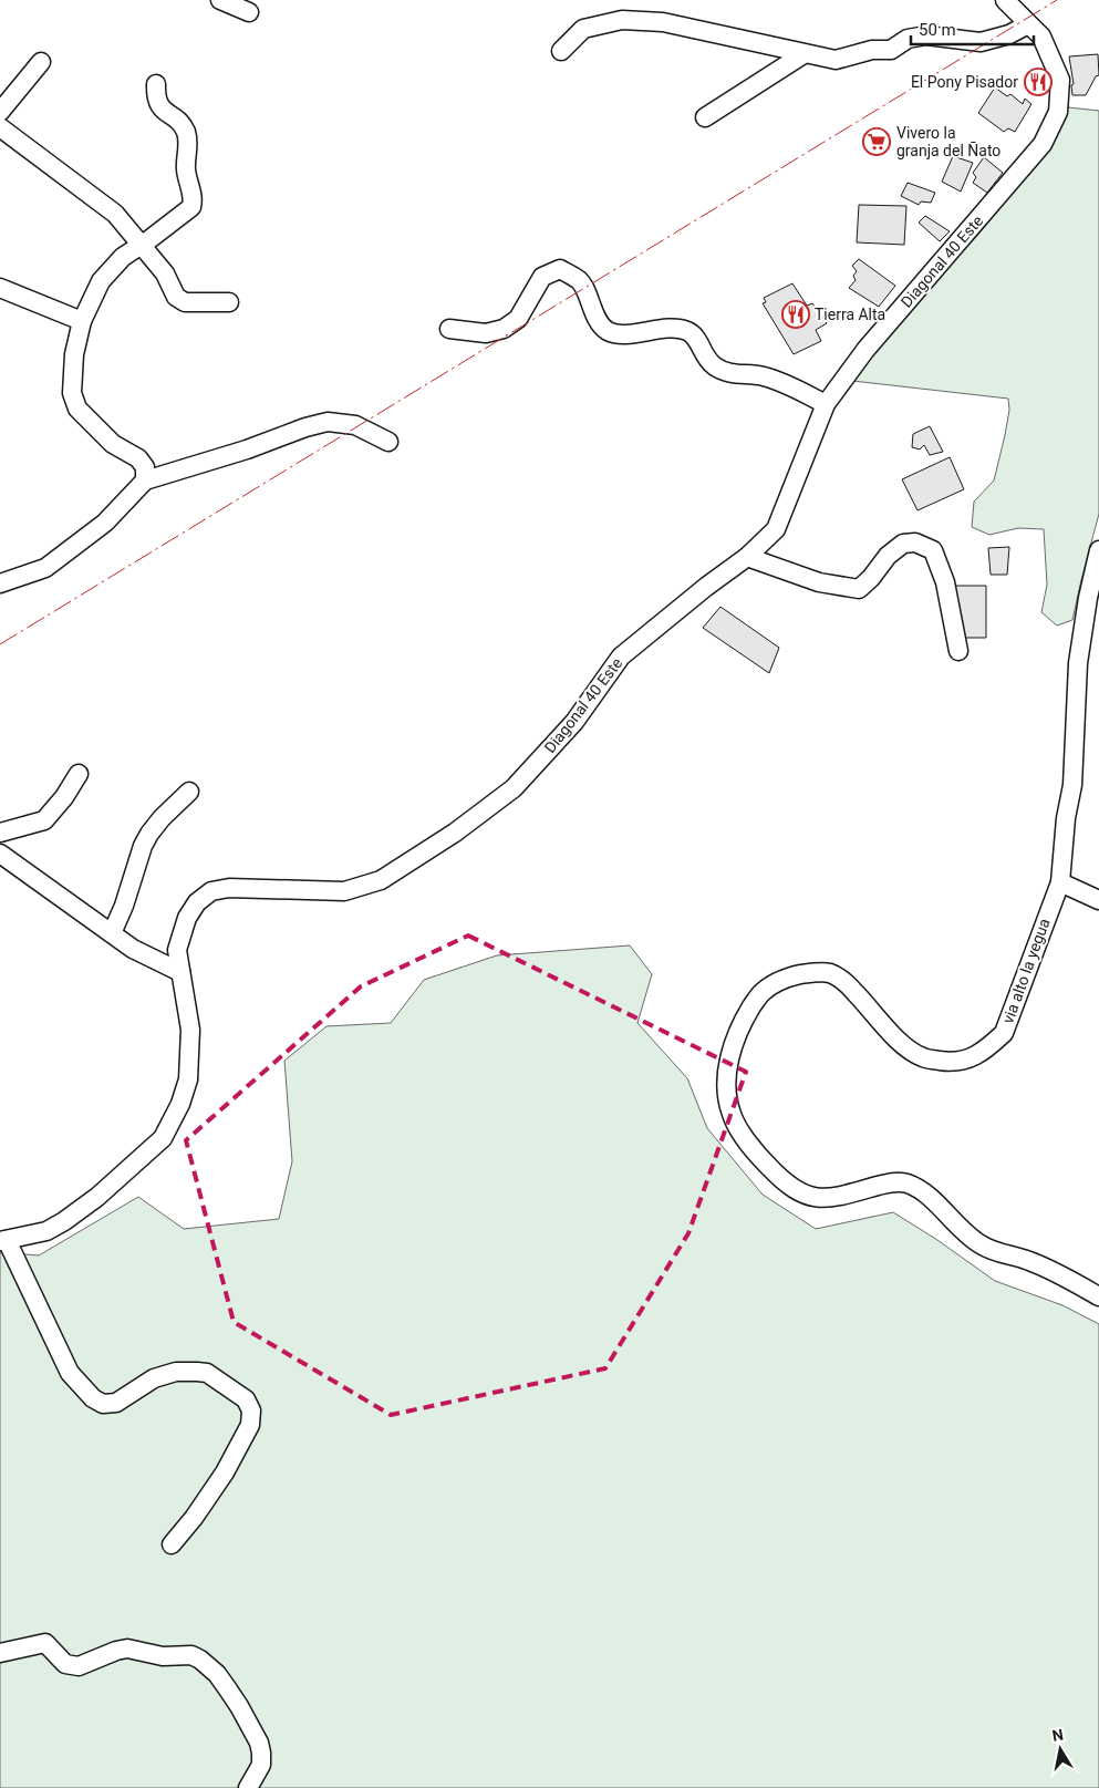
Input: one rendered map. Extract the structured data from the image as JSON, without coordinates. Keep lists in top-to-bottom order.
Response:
{
  "streets": {
    "street": ["Diagonal 40 Este", "via alto la yegua"]
  },
  "places": {
    "restaurant": ["El Pony Pisador", "Tierra Alta"],
    "supermarket": ["Vivero la granja del Ñato"]
  },
  "scale_bar": "50 m",
  "north": "top"
}
